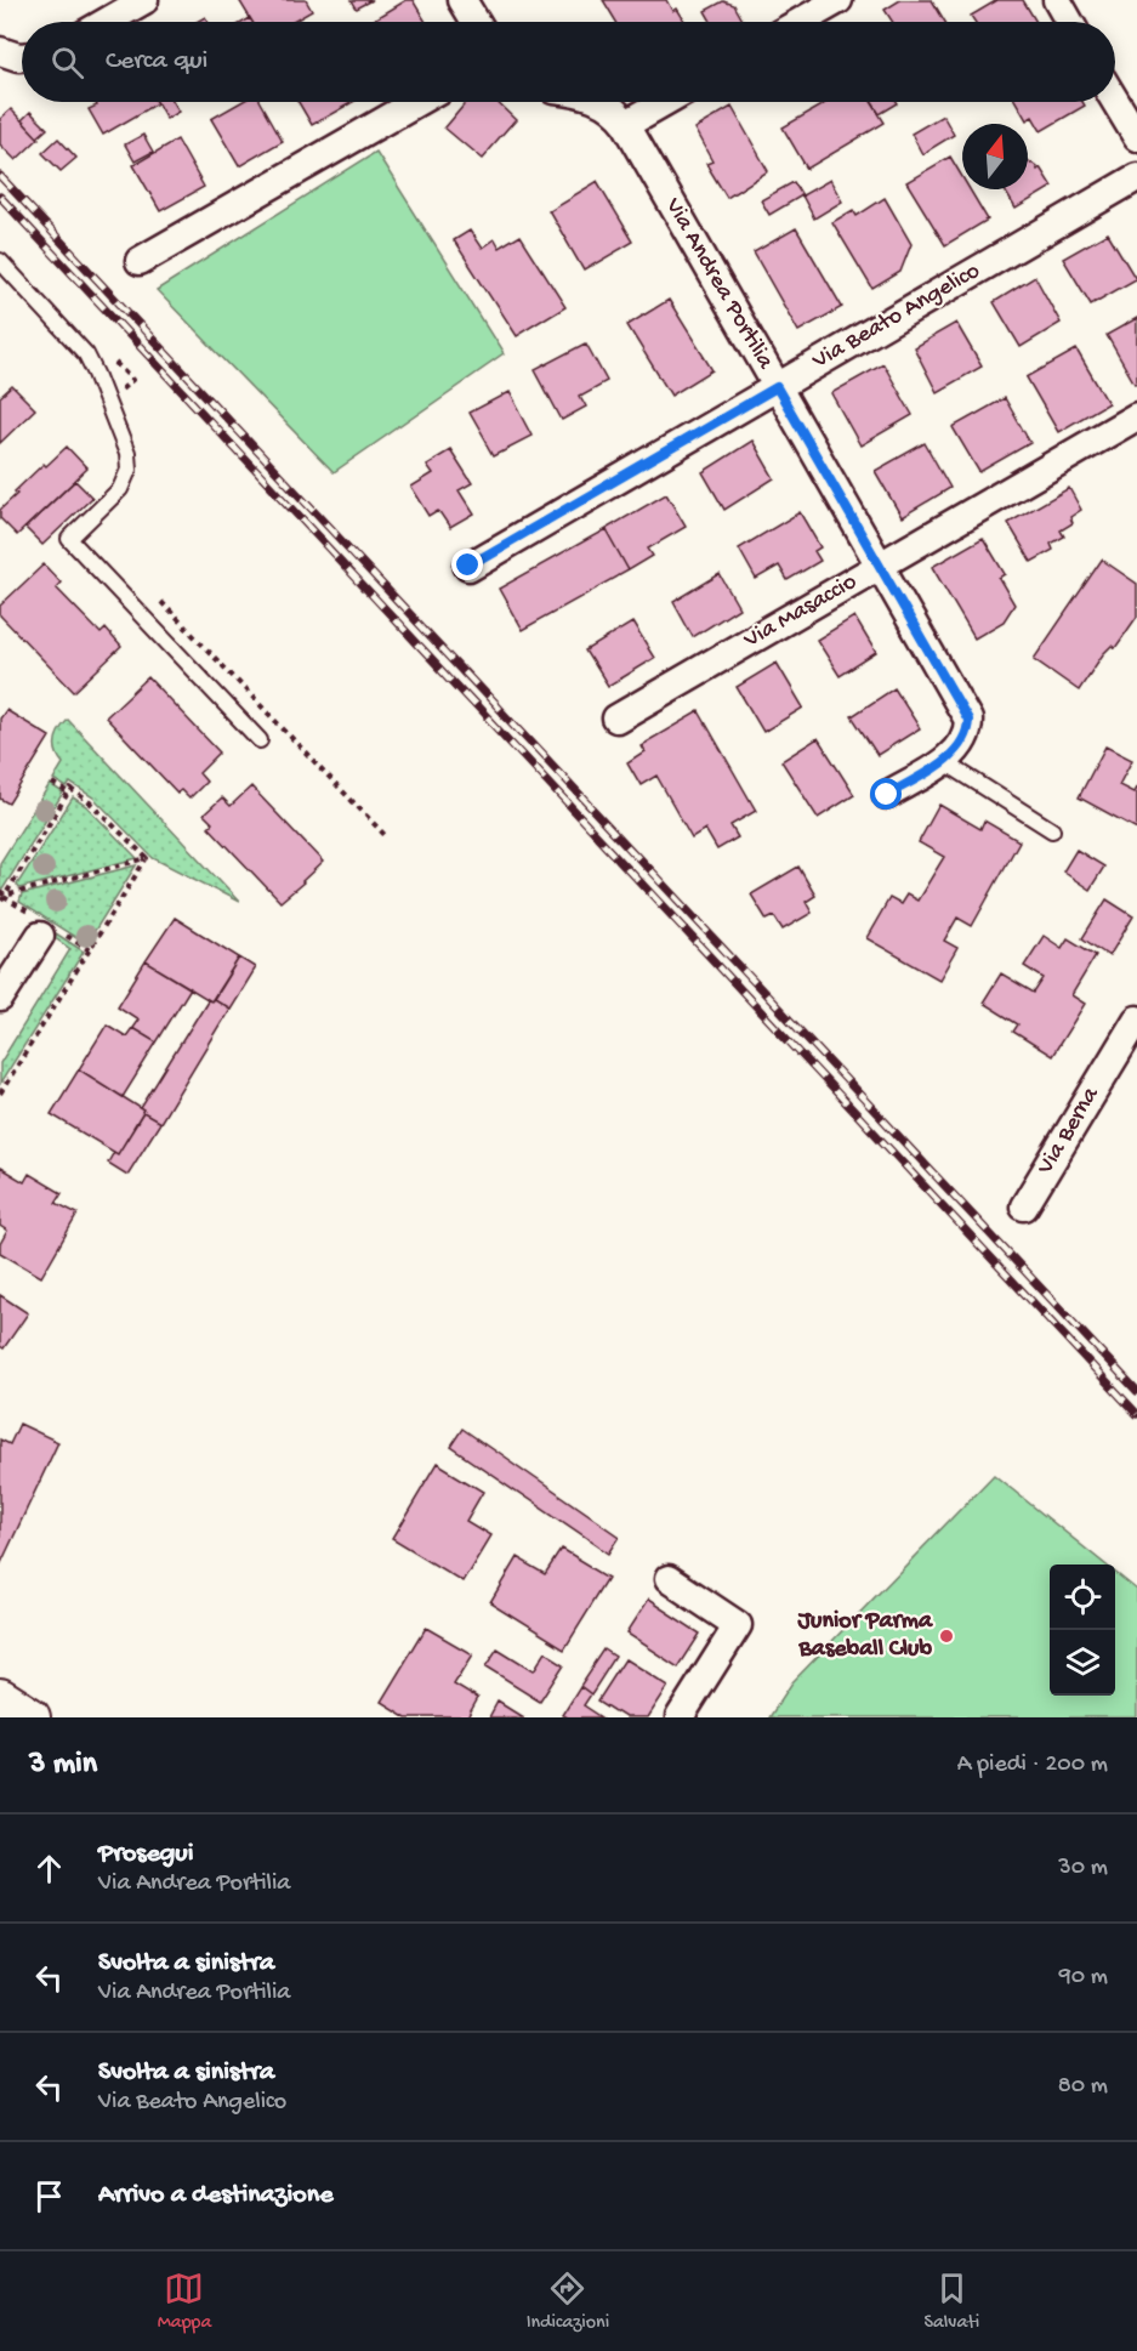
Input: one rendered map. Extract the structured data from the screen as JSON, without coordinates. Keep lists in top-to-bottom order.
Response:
{
  "streets": {
    "street": [
      "Via Andrea Portilia",
      "Via Beato Angelico",
      "Via Masaccio",
      "Via Berna"
    ]
  },
  "crossings": [
    ["Via Andrea Portilia", "Via Beato Angelico"],
    ["Via Andrea Portilia", "Via Masaccio"]
  ],
  "places": ["Junior Parma Baseball Club"],
  "north": "top",
  "page": {
    "search": "Cerca qui",
    "heading": ["3 min", "A piedi · 200 m"],
    "list": [
      ["Prosegui", "Via Andrea Portilia", "30 m"],
      ["Svolta a sinistra", "Via Andrea Portilia", "90 m"],
      ["Svolta a sinistra", "Via Beato Angelico", "80 m"],
      "Arrivo a destinazione"
    ],
    "nav": ["Mappa", "Indicazioni", "Salvati"]
  }
}
